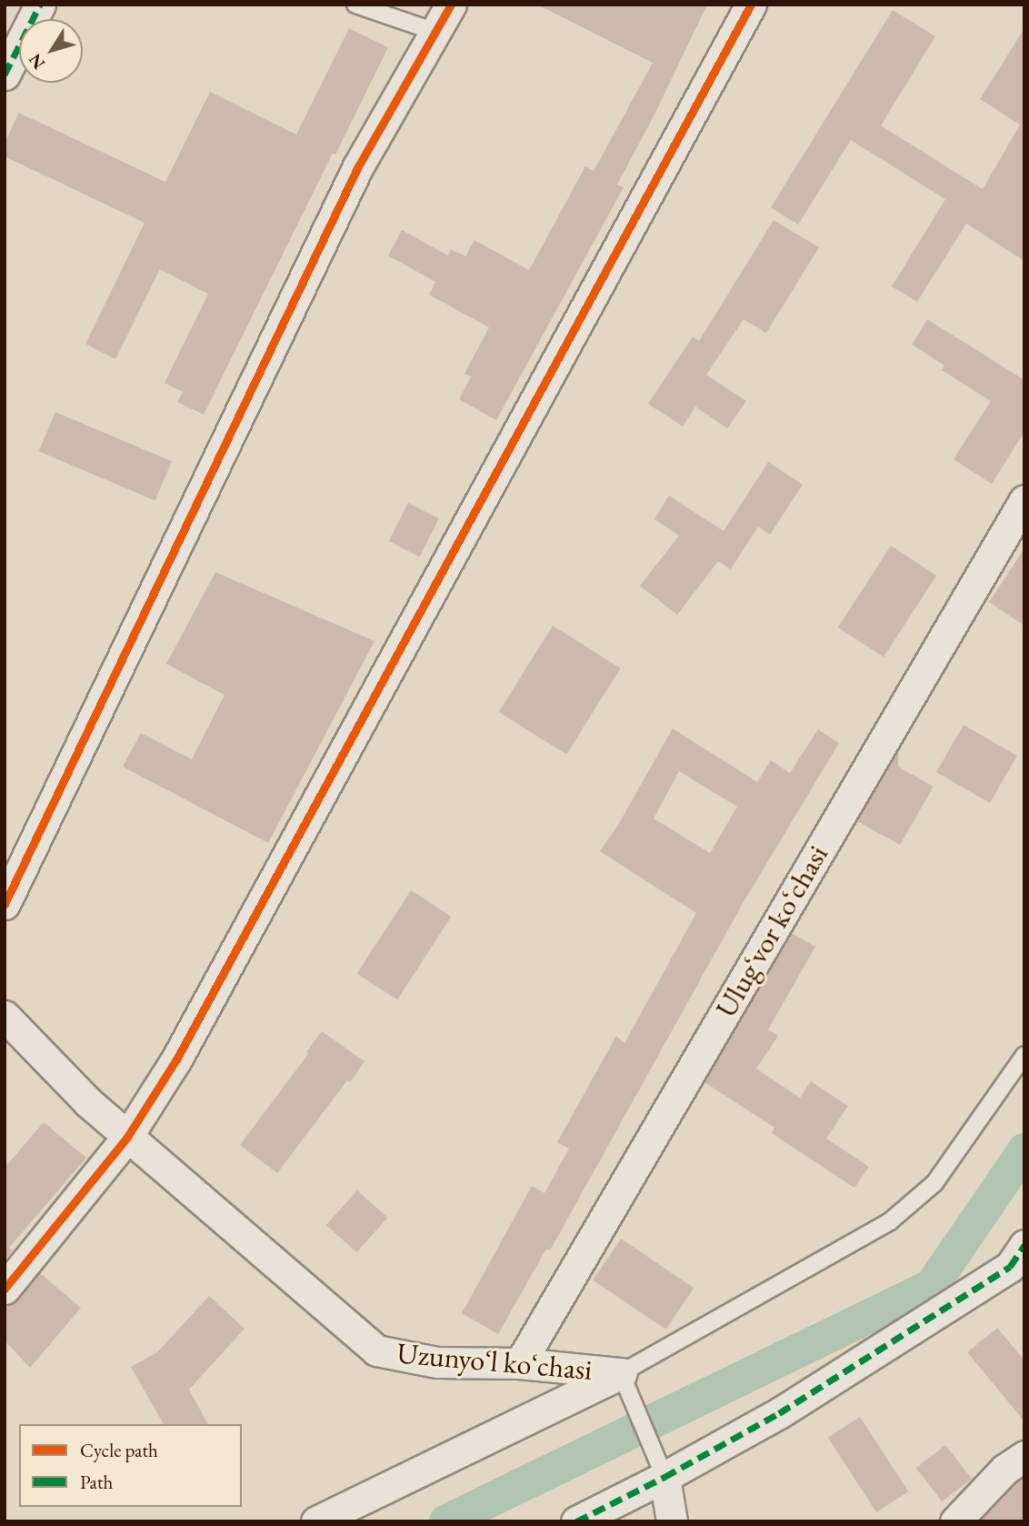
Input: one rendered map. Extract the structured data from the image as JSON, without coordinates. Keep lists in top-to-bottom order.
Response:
{
  "streets": {
    "street": ["Ulugʻvor koʻchasi", "Uzunyoʻl koʻchasi"]
  },
  "crossings": [
    ["Ulugʻvor koʻchasi", "Uzunyoʻl koʻchasi"]
  ],
  "legend": ["Cycle path", "Path"],
  "north": "bottom left"
}
